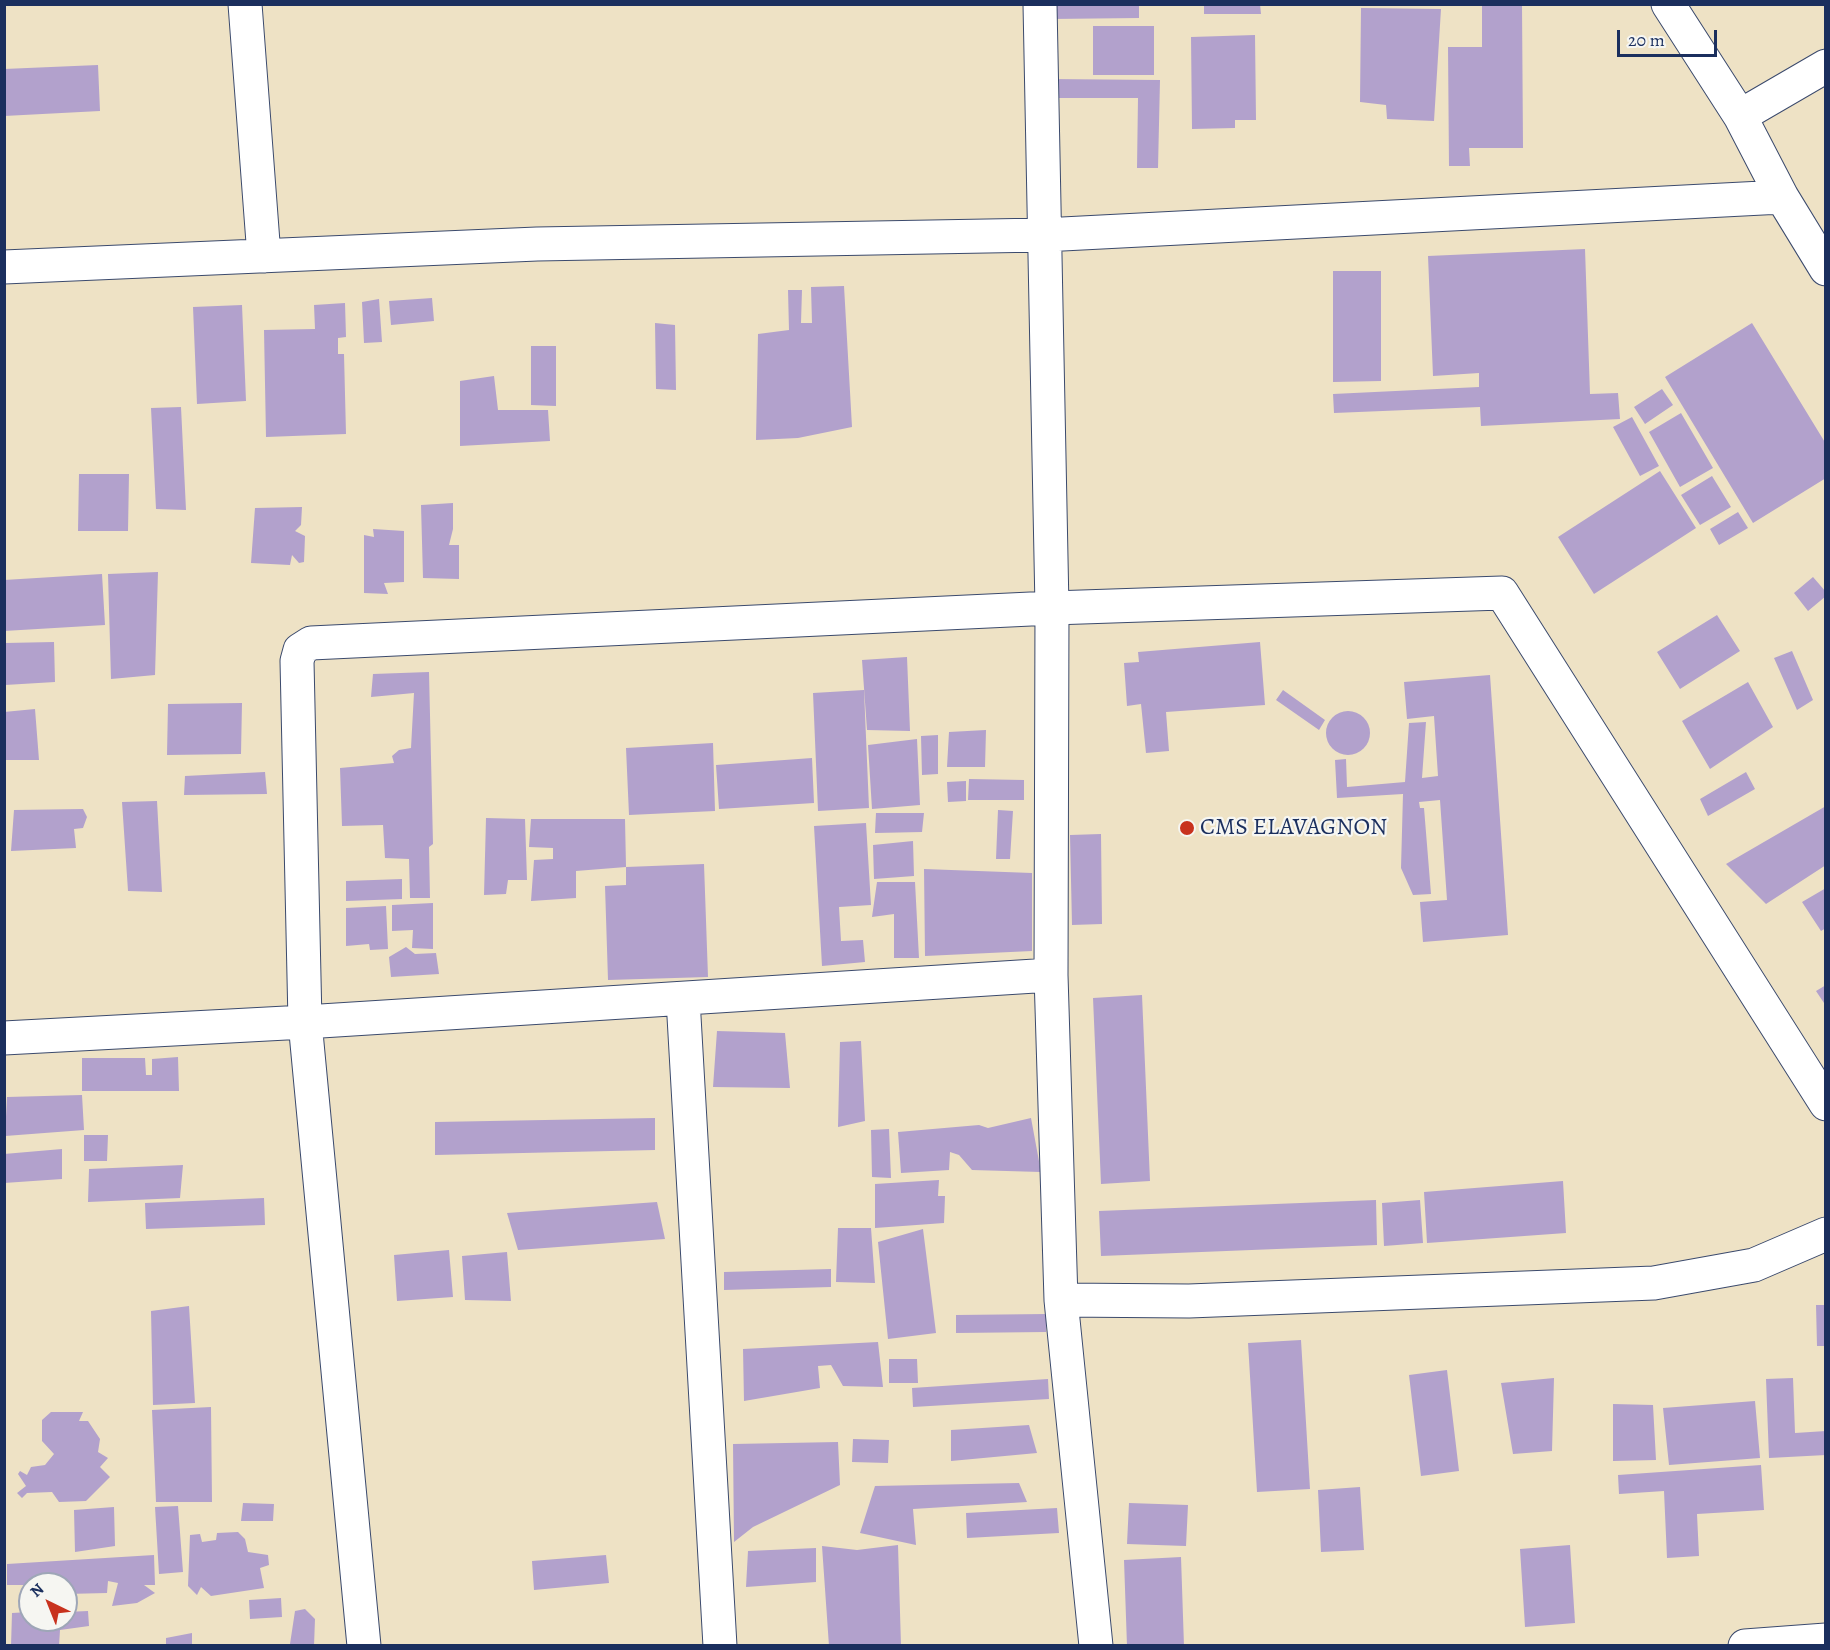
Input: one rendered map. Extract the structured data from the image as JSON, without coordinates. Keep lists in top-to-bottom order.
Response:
{
  "places": ["CMS ELAVAGNON"],
  "scale_bar": "20 m",
  "north": "top left"
}
